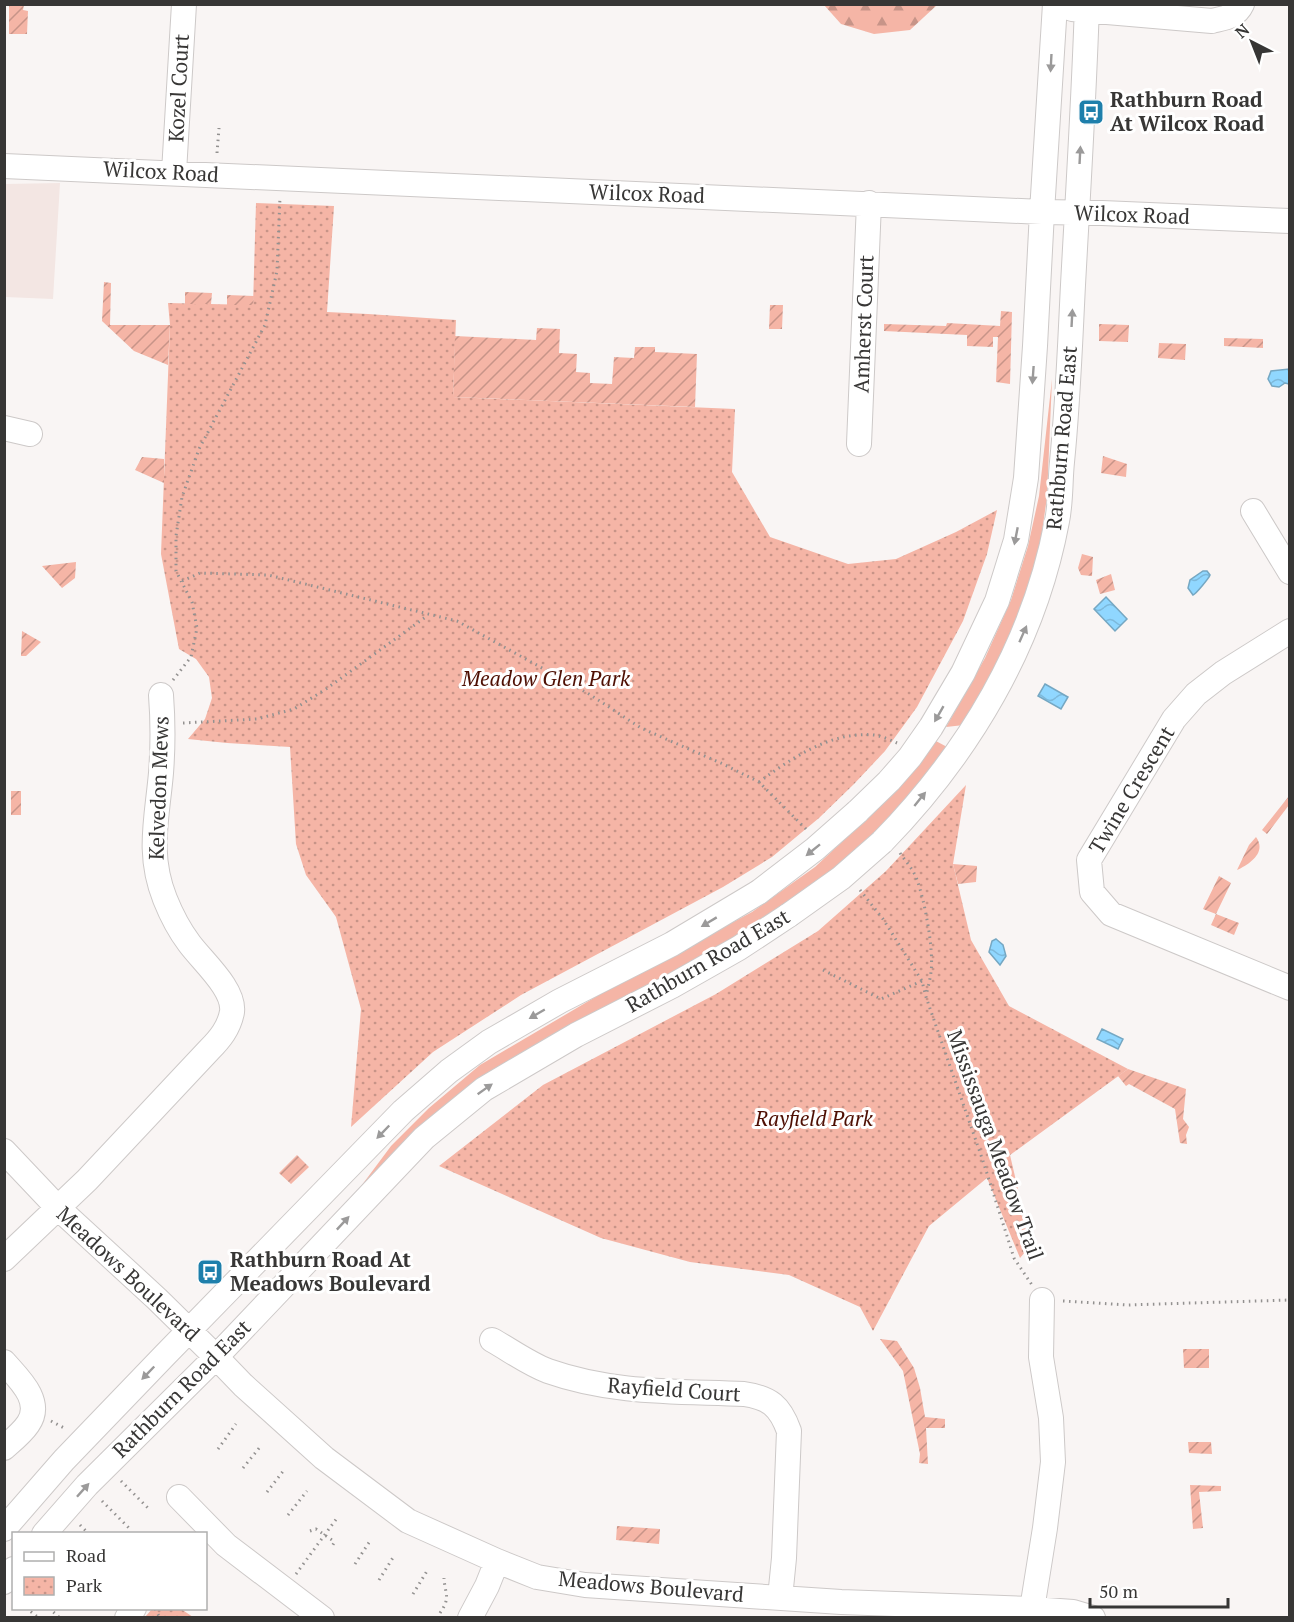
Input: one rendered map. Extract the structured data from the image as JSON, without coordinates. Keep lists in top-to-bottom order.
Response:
{
  "streets": {
    "street": [
      "Kozel Court",
      "Wilcox Road",
      "Amherst Court",
      "Rathburn Road East",
      "Kelvedon Mews",
      "Twine Crescent",
      "Meadows Boulevard",
      "Rayfield Court"
    ],
    "path": ["Mississauga Meadow Trail"]
  },
  "crossings": [
    ["Kozel Court", "Wilcox Road"],
    ["Wilcox Road", "Amherst Court"],
    ["Wilcox Road", "Rathburn Road East"],
    ["Rathburn Road East", "Mississauga Meadow Trail"],
    ["Rathburn Road East", "Meadows Boulevard"],
    ["Kelvedon Mews", "Meadows Boulevard"],
    ["Meadows Boulevard", "Rayfield Court"]
  ],
  "parks": ["Meadow Glen Park", "Rayfield Park"],
  "places": {
    "bus stop": ["Rathburn Road At Wilcox Road", "Rathburn Road At Meadows Boulevard"]
  },
  "legend": ["Road", "Park"],
  "scale_bar": "50 m",
  "north": "top left"
}
